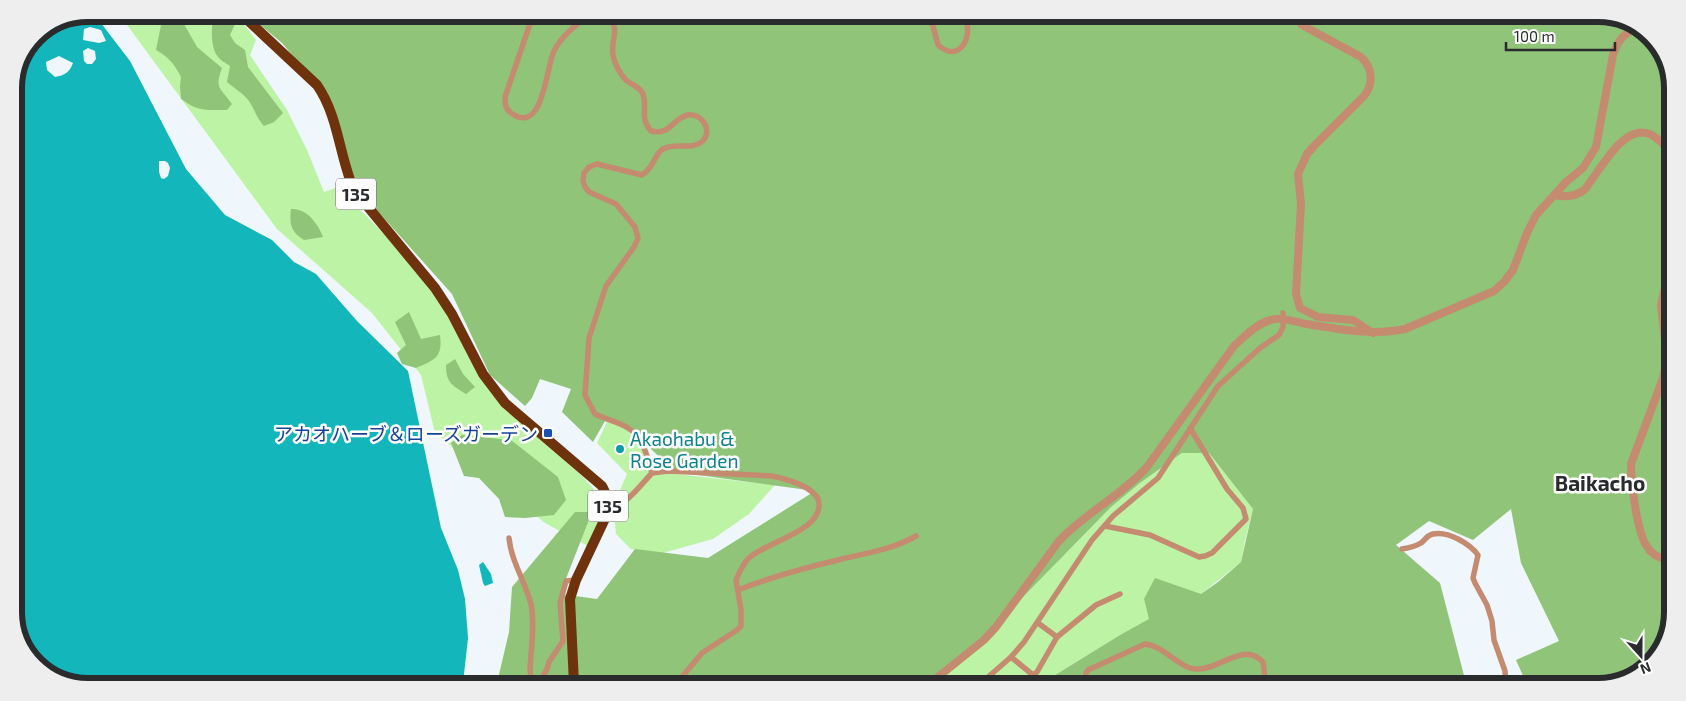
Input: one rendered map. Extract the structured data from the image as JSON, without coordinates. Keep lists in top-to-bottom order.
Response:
{
  "streets": {
    "highway": ["135"]
  },
  "districts": ["Baikacho"],
  "places": {
    "transit": ["アカオハーブ＆ローズガーデン"],
    "other": ["Akaohabu & Rose Garden"]
  },
  "scale_bar": "100 m",
  "north": "bottom"
}
